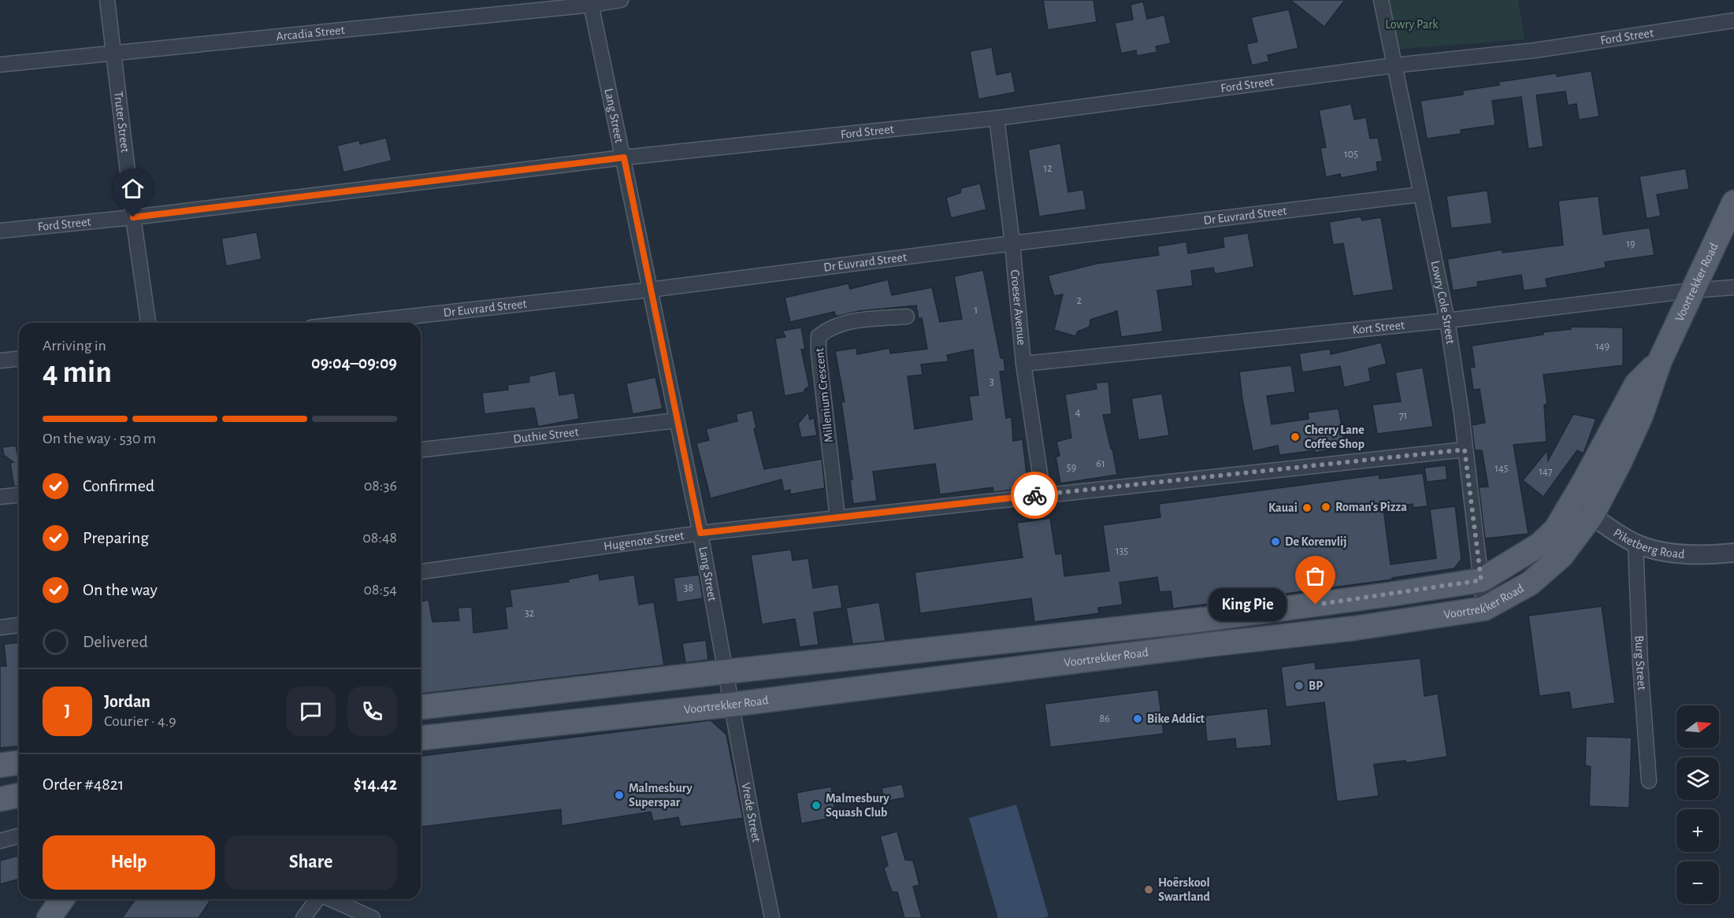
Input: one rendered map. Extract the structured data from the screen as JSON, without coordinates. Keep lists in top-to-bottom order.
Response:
{
  "streets": {
    "main road": ["Voortrekker Road"],
    "street": [
      "Arcadia Street",
      "Ford Street",
      "Lang Street",
      "Truter Street",
      "Dr Euvrard Street",
      "Lowry Cole Street",
      "Croeser Avenue",
      "Kort Street",
      "Millenium Crescent",
      "Duthie Street",
      "Piketberg Road",
      "Hugenote Street",
      "Burg Street",
      "Vrede Street"
    ]
  },
  "crossings": [
    ["Arcadia Street", "Lang Street"],
    ["Arcadia Street", "Truter Street"],
    ["Ford Street", "Lang Street"],
    ["Ford Street", "Truter Street"],
    ["Ford Street", "Lowry Cole Street"],
    ["Ford Street", "Croeser Avenue"],
    ["Lang Street", "Dr Euvrard Street"],
    ["Lang Street", "Voortrekker Road"],
    ["Lang Street", "Duthie Street"],
    ["Lang Street", "Hugenote Street"],
    ["Lang Street", "Vrede Street"],
    ["Dr Euvrard Street", "Lowry Cole Street"],
    ["Dr Euvrard Street", "Croeser Avenue"],
    ["Voortrekker Road", "Lowry Cole Street"],
    ["Voortrekker Road", "Kort Street"],
    ["Voortrekker Road", "Piketberg Road"],
    ["Voortrekker Road", "Vrede Street"],
    ["Lowry Cole Street", "Kort Street"],
    ["Lowry Cole Street", "Hugenote Street"],
    ["Croeser Avenue", "Kort Street"],
    ["Croeser Avenue", "Hugenote Street"],
    ["Millenium Crescent", "Hugenote Street"],
    ["Piketberg Road", "Burg Street"]
  ],
  "parks": ["Lowry Park"],
  "places": [
    "Cherry Lane Coffee Shop",
    "Roman's Pizza",
    "Kauai",
    "De Korenvlij",
    "King Pie",
    "BP",
    "Bike Addict",
    "Malmesbury Superspar",
    "Malmesbury Squash Club",
    "Hoërskool Swartland"
  ],
  "house_numbers": [
    "105",
    "12",
    "19",
    "2",
    "1",
    "149",
    "3",
    "4",
    "71",
    "61",
    "59",
    "145",
    "147",
    "135",
    "38",
    "32",
    "86"
  ],
  "north": "right",
  "page": {
    "heading": ["4 min", "Arriving in", "09:04–09:09"],
    "panel": [
      "Jordan",
      "Courier · 4.9",
      "Order #4821",
      "$14.42"
    ],
    "bar": "On the way · 530 m",
    "list": [
      ["Confirmed", "08:36"],
      ["Preparing", "08:48"],
      ["On the way", "08:54"],
      "Delivered"
    ],
    "bubble": "King Pie",
    "round": "J",
    "map_buttons": ["+", "−"],
    "buttons": ["Help", "Share"]
  }
}
